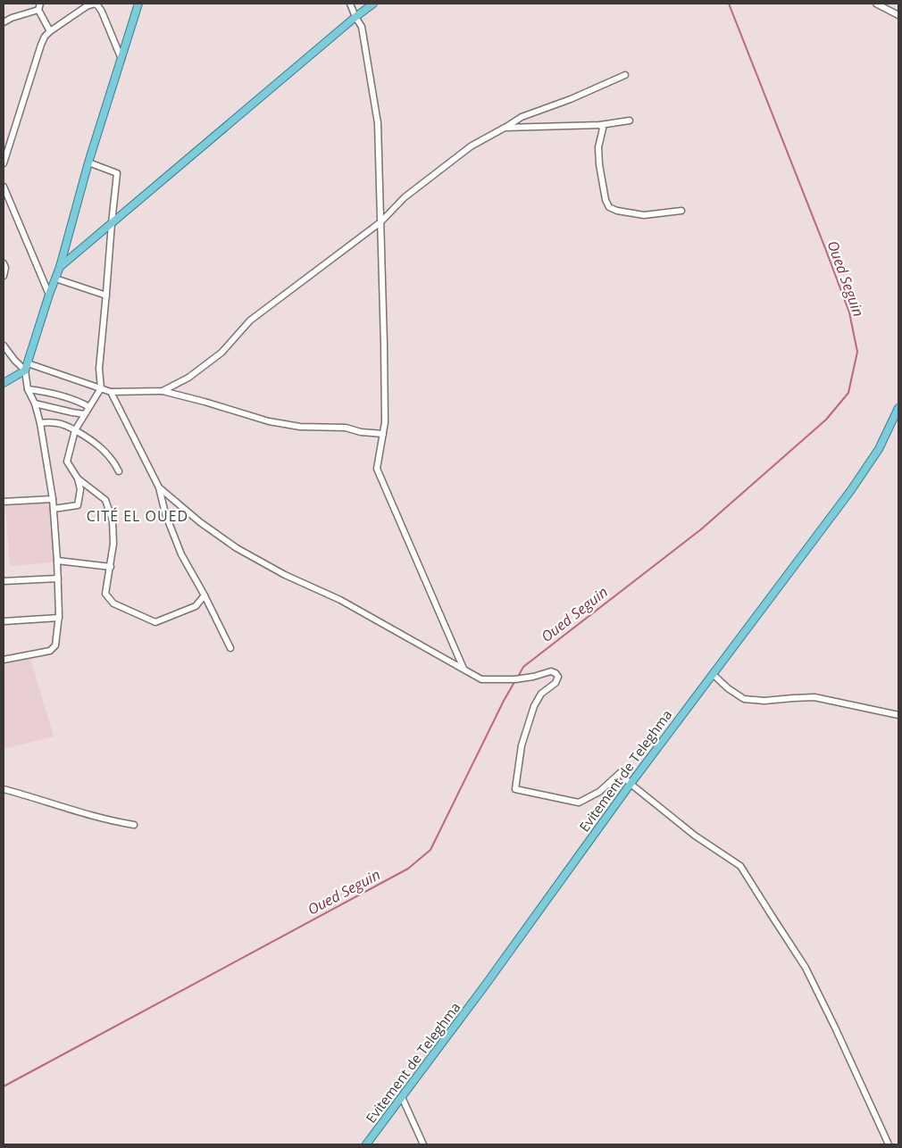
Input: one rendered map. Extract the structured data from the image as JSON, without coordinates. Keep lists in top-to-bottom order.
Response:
{
  "streets": {
    "main road": ["Evitement de Teleghma"]
  },
  "districts": ["CITÉ EL OUED"],
  "water": ["Oued Seguin"]
}
